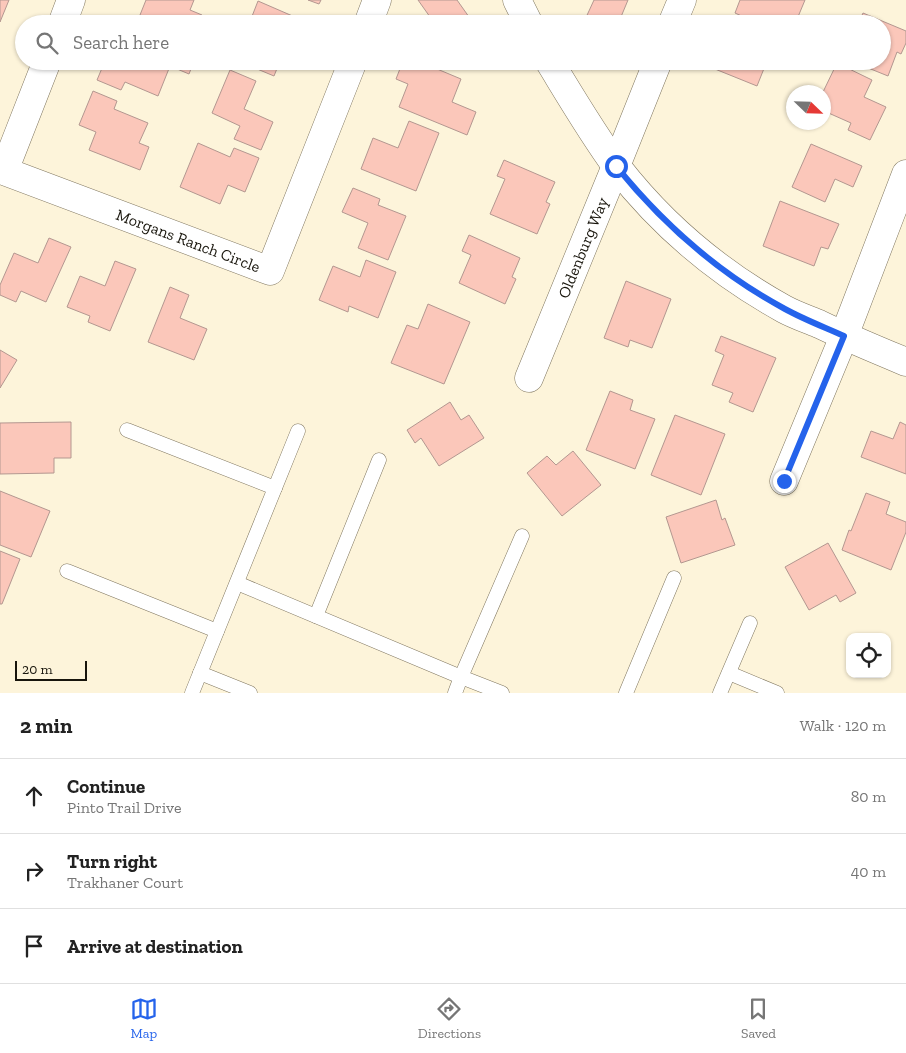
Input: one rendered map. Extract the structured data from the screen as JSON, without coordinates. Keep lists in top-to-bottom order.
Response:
{
  "streets": {
    "street": ["Morgans Ranch Circle", "Oldenburg Way"]
  },
  "scale_bar": "20 m",
  "north": "bottom right",
  "page": {
    "search": "Search here",
    "scale": "20 m",
    "heading": ["2 min", "Walk · 120 m"],
    "list": [
      ["Continue", "Pinto Trail Drive", "80 m"],
      ["Turn right", "Trakhaner Court", "40 m"],
      "Arrive at destination"
    ],
    "nav": ["Map", "Directions", "Saved"]
  }
}
